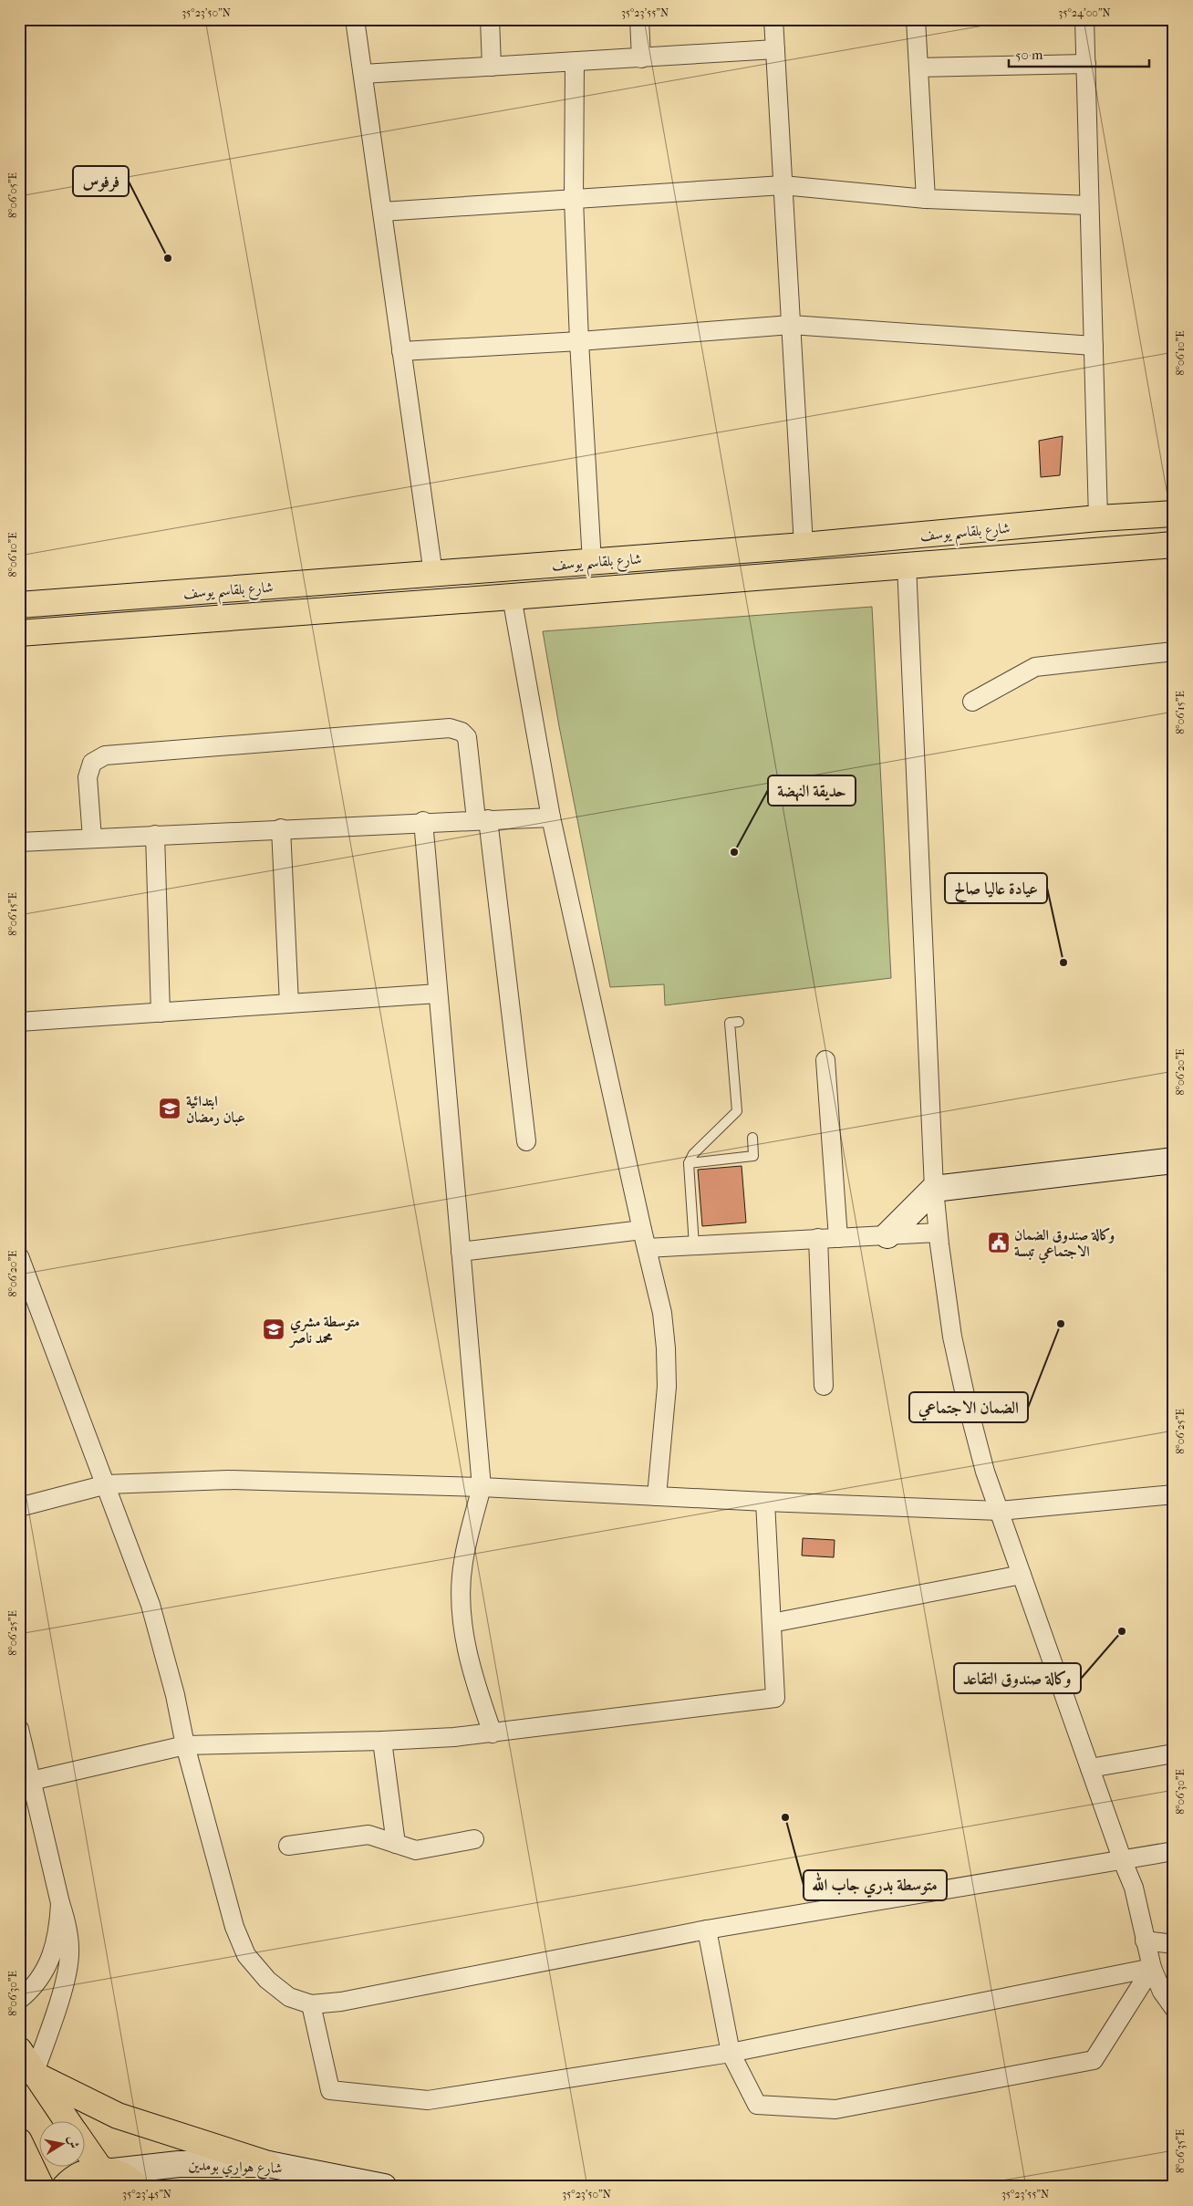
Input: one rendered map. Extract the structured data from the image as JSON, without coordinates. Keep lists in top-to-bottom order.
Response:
{
  "streets": {
    "main road": ["شارع بلقاسم يوسف"],
    "street": ["شارع هواري بومدين"]
  },
  "places": {
    "other": [
      "فرفوس",
      "حديقة النهضة",
      "عيادة عاليا صالح",
      "الضمان الاجتماعي",
      "وكالة صندوق التقاعد",
      "متوسطة بدري جاب الله"
    ],
    "school or university": ["ابتدائية عبان رمضان", "متوسطة مشري محمد ناصر"],
    "public building": ["وكالة صندوق الضمان الاجتماعي تبسة"]
  },
  "scale_bar": "50 m",
  "north": "right",
  "coordinates": [
    "35°23'50\"N",
    "35°23'55\"N",
    "35°24'00\"N",
    "8°06'05\"E",
    "8°06'10\"E",
    "8°06'15\"E",
    "8°06'20\"E",
    "8°06'25\"E",
    "8°06'30\"E",
    "8°06'35\"E",
    "35°23'45\"N"
  ]
}
